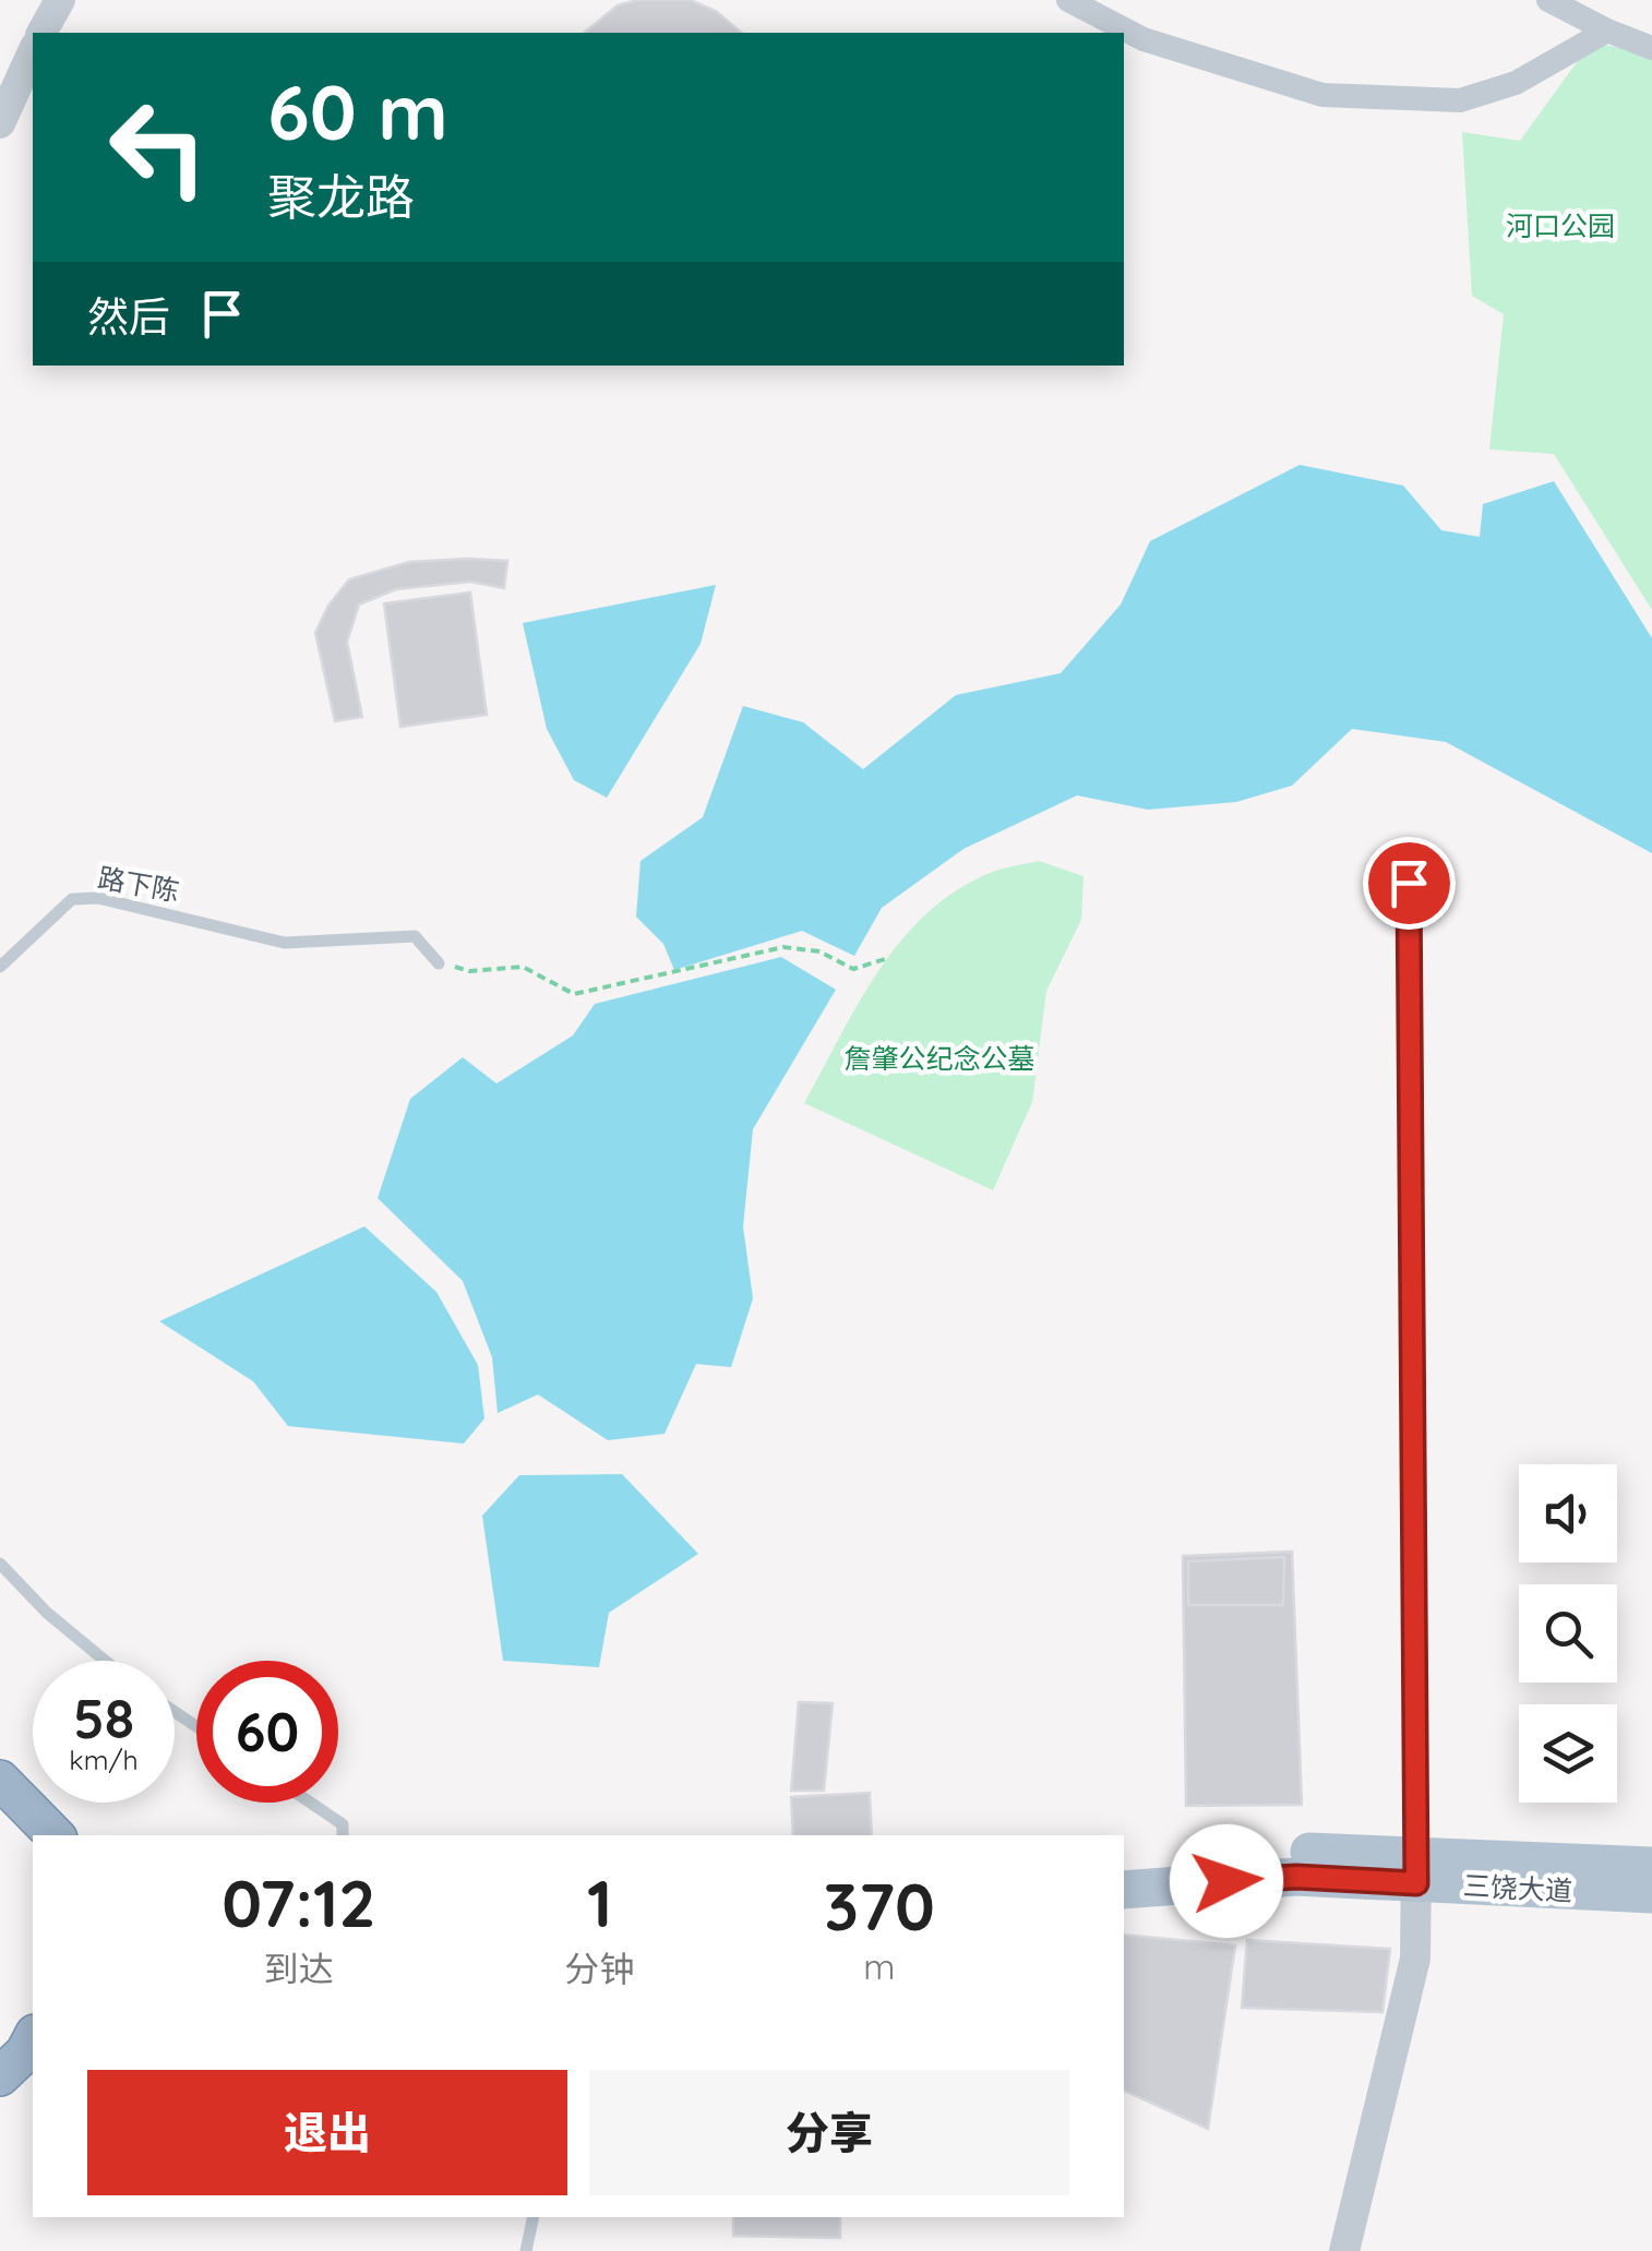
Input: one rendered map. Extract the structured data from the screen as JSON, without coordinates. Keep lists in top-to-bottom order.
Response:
{
  "streets": {
    "main road": ["三饶大道"],
    "lane": ["路下陈"]
  },
  "parks": ["河口公园", "詹肇公纪念公墓"],
  "page": {
    "turn": ["60 m", "聚龙路"],
    "then": "然后",
    "speed": "58 km/h",
    "limit": "60",
    "eta": [
      "07:12",
      "到达",
      "1",
      "分钟",
      "370",
      "m"
    ],
    "buttons": ["退出", "分享"]
  }
}
